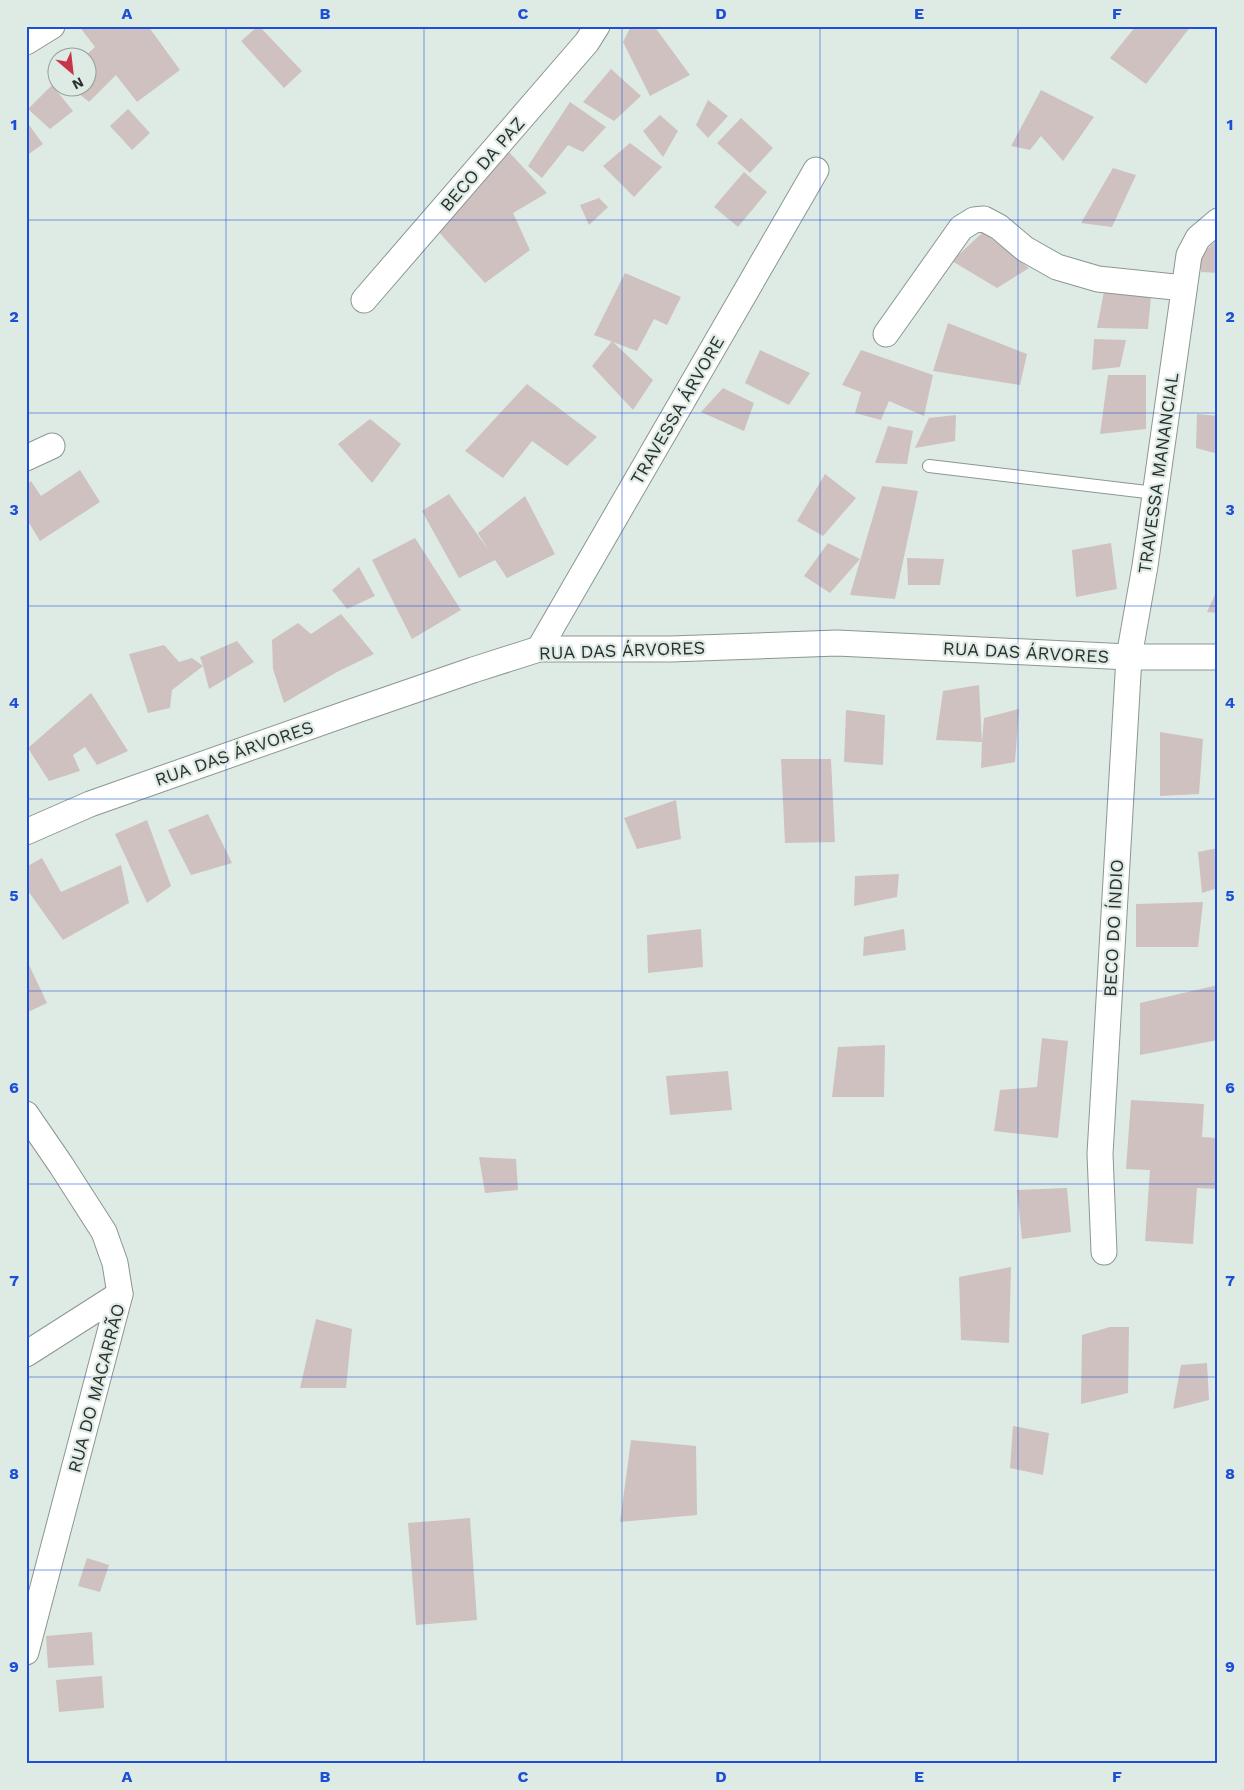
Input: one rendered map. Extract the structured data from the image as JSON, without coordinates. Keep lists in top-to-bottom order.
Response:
{
  "streets": {
    "street": [
      "BECO DA PAZ",
      "TRAVESSA ÁRVORE",
      "TRAVESSA MANANCIAL",
      "RUA DAS ÁRVORES",
      "BECO DO ÍNDIO",
      "RUA DO MACARRÃO"
    ]
  },
  "crossings": [
    ["TRAVESSA ÁRVORE", "RUA DAS ÁRVORES"],
    ["TRAVESSA MANANCIAL", "RUA DAS ÁRVORES"],
    ["TRAVESSA MANANCIAL", "BECO DO ÍNDIO"],
    ["RUA DAS ÁRVORES", "BECO DO ÍNDIO"]
  ],
  "north": "bottom right",
  "grid": {
    "columns": [
      "A",
      "B",
      "C",
      "D",
      "E",
      "F"
    ],
    "rows": [
      "1",
      "2",
      "3",
      "4",
      "5",
      "6",
      "7",
      "8",
      "9"
    ]
  }
}
